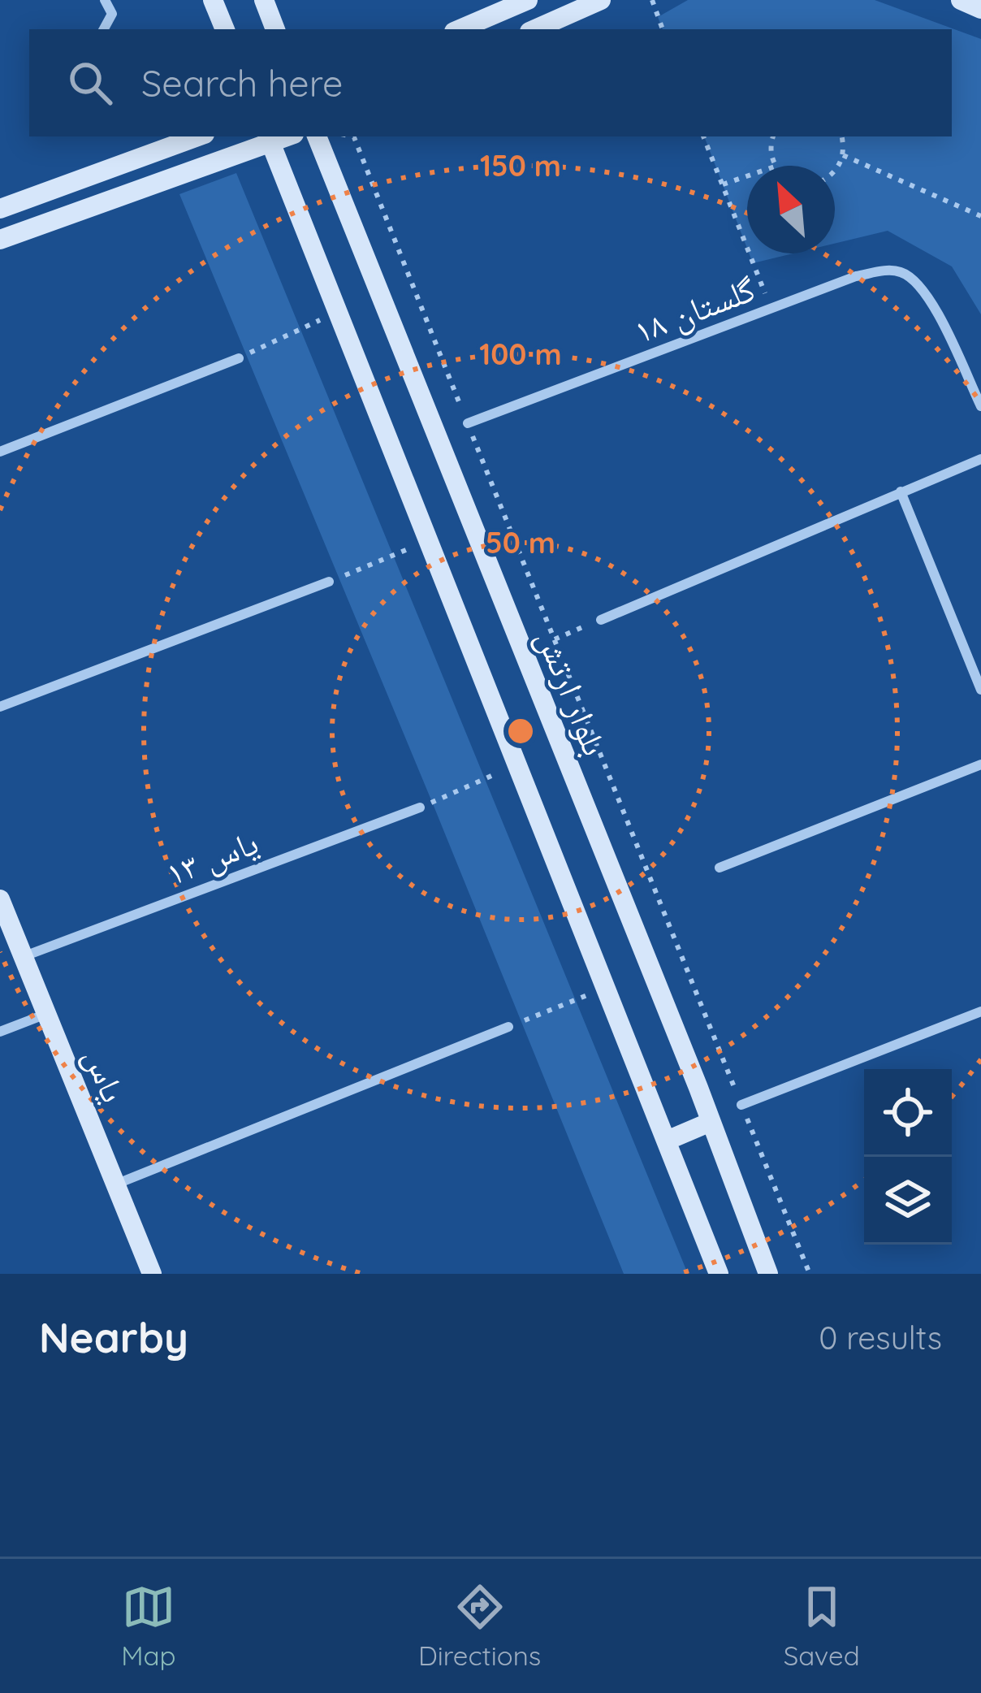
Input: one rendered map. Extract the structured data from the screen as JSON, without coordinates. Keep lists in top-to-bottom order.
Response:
{
  "streets": {
    "main road": ["بلوار ارتش", "یاس"],
    "street": ["گلستان ۱۸", "یاس ۱۳"]
  },
  "crossings": [
    ["یاس ۱۳", "یاس"]
  ],
  "north": "top left",
  "page": {
    "search": "Search here",
    "heading": ["Nearby", "0 results"],
    "nav": ["Map", "Directions", "Saved"]
  },
  "rings": ["150 m", "100 m", "50 m"]
}
